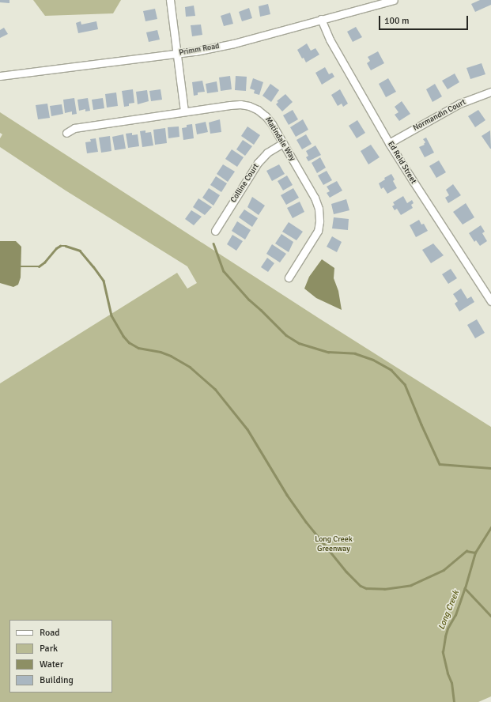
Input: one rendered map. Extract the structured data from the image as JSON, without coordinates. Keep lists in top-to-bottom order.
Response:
{
  "streets": {
    "street": [
      "Primm Road",
      "Normandin Court",
      "Matindale Way",
      "Ed Reid Street",
      "Colline Court"
    ]
  },
  "crossings": [
    ["Primm Road", "Ed Reid Street"],
    ["Normandin Court", "Ed Reid Street"],
    ["Matindale Way", "Colline Court"]
  ],
  "water": ["Long Creek"],
  "parks": ["Long Creek Greenway"],
  "legend": [
    "Road",
    "Park",
    "Water",
    "Building"
  ],
  "scale_bar": "100 m"
}
